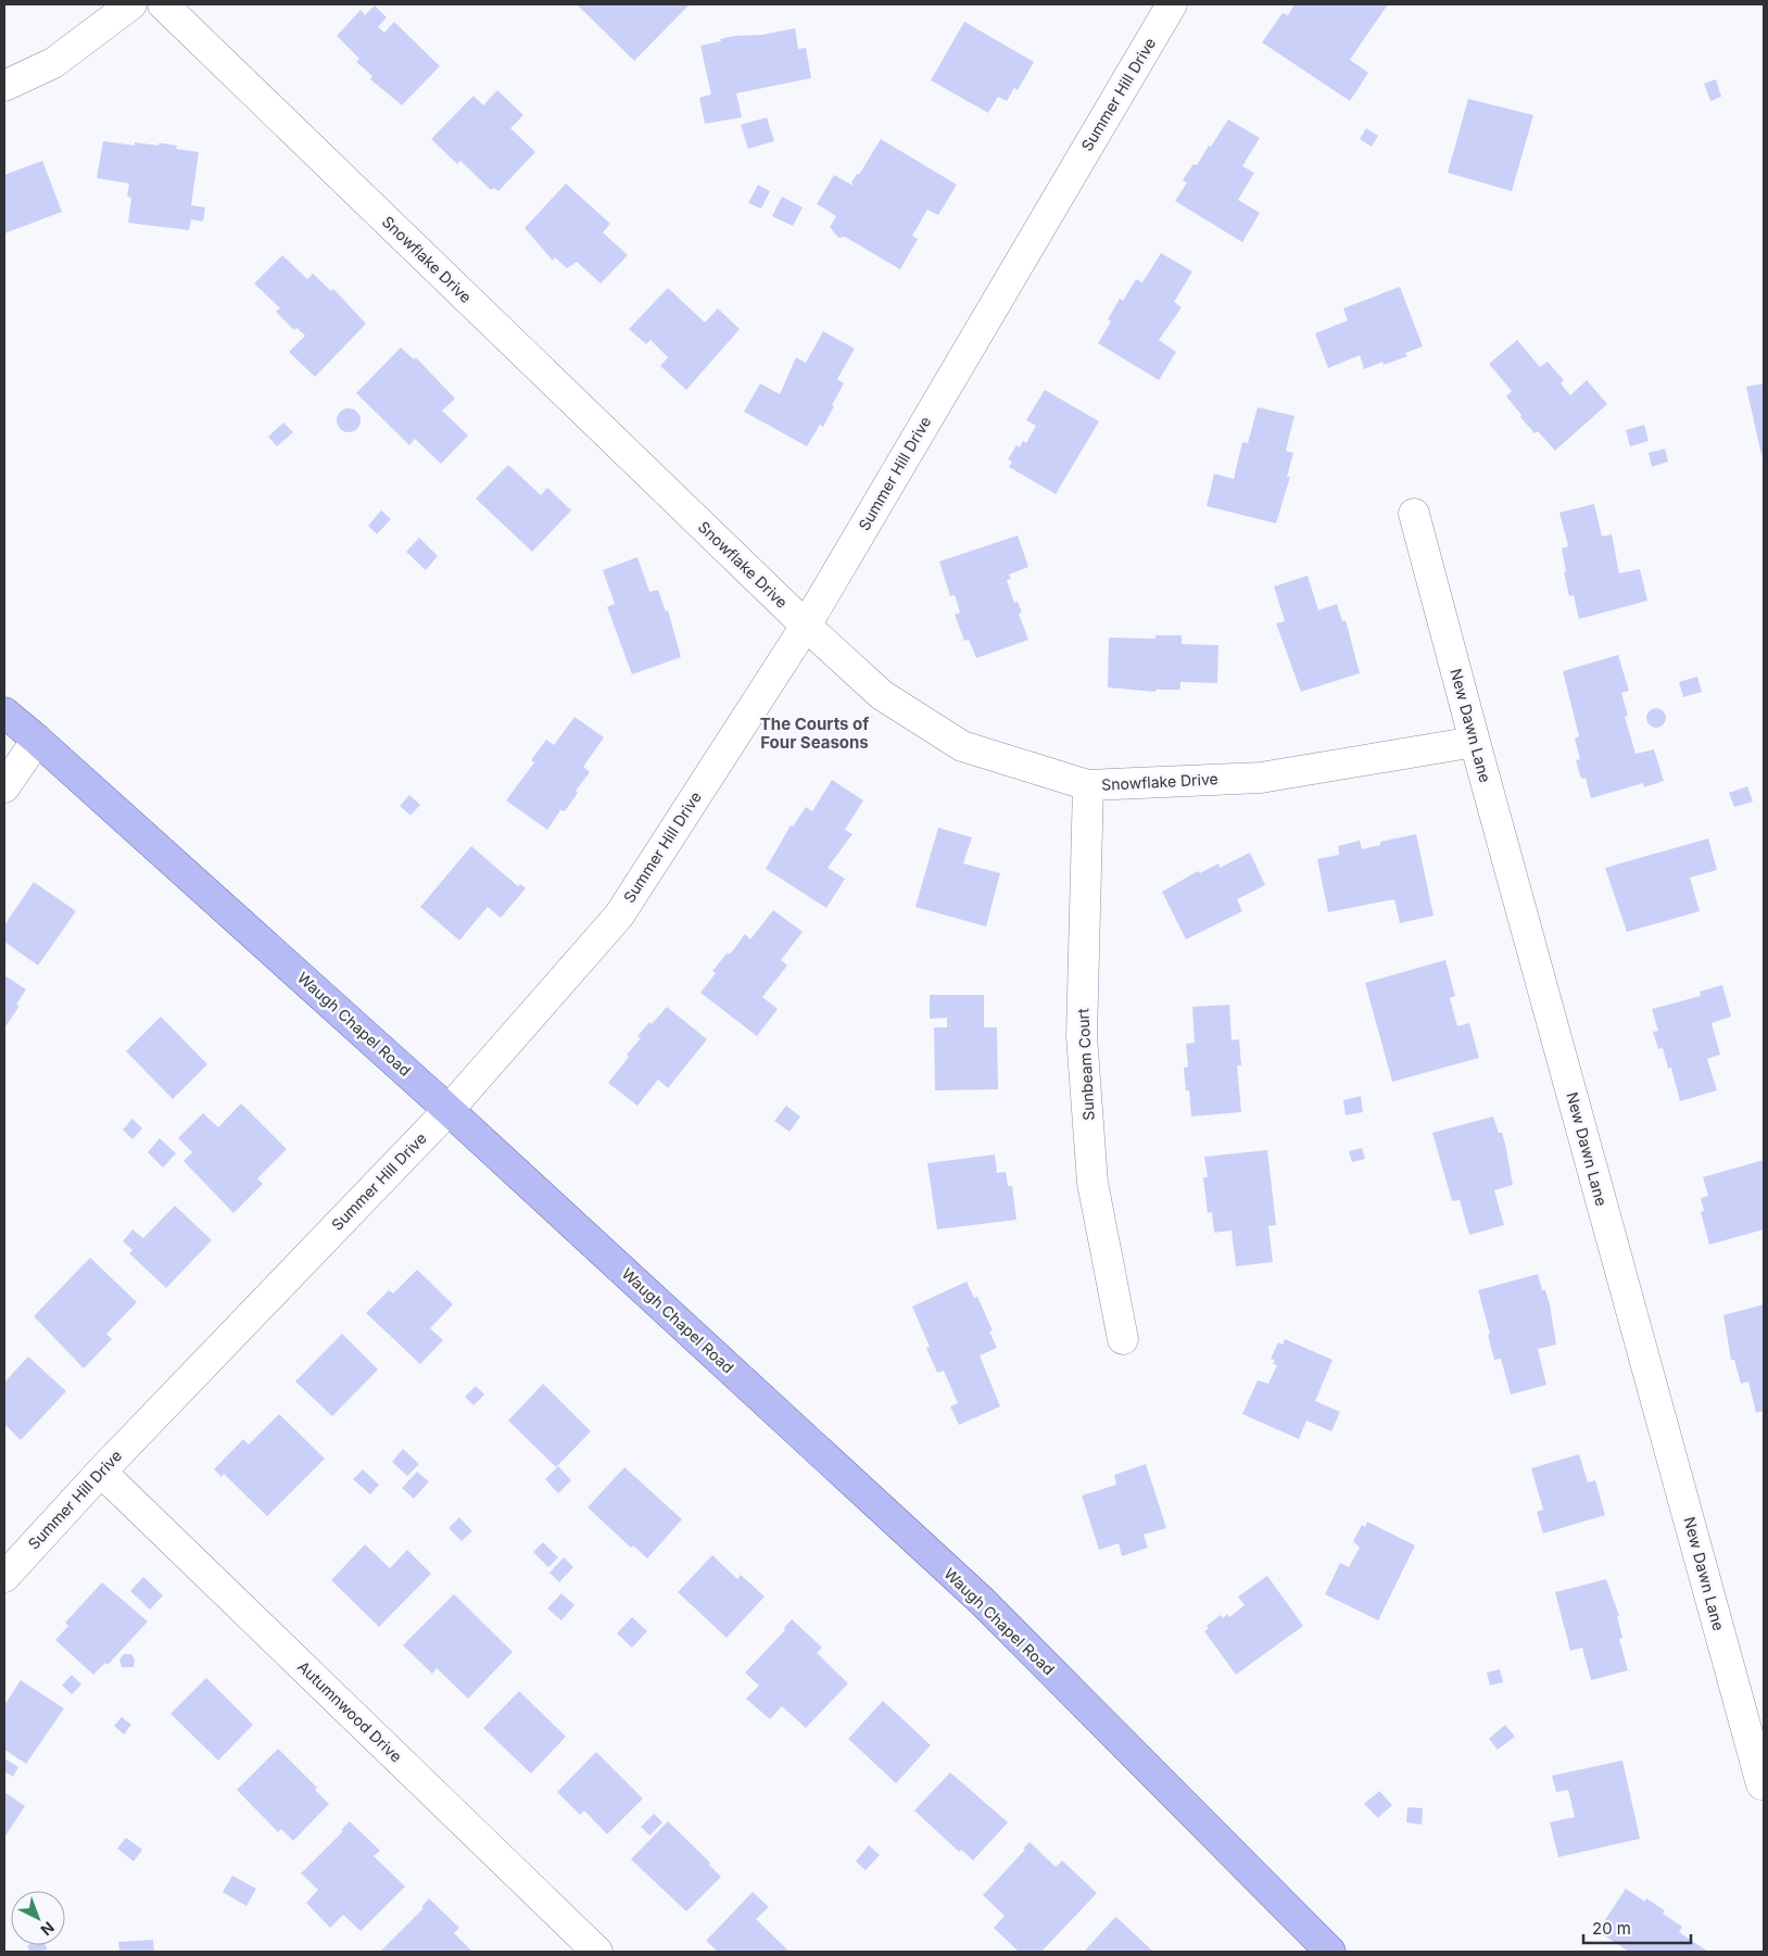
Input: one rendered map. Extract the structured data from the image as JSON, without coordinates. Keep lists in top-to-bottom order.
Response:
{
  "streets": {
    "main road": ["Waugh Chapel Road"],
    "street": [
      "Summer Hill Drive",
      "Snowflake Drive",
      "New Dawn Lane",
      "Sunbeam Court",
      "Autumnwood Drive"
    ]
  },
  "crossings": [
    ["Summer Hill Drive", "Snowflake Drive"],
    ["Summer Hill Drive", "Waugh Chapel Road"],
    ["Summer Hill Drive", "Autumnwood Drive"],
    ["Snowflake Drive", "New Dawn Lane"],
    ["Snowflake Drive", "Sunbeam Court"]
  ],
  "districts": ["The Courts of Four Seasons"],
  "scale_bar": "20 m",
  "north": "bottom right"
}
